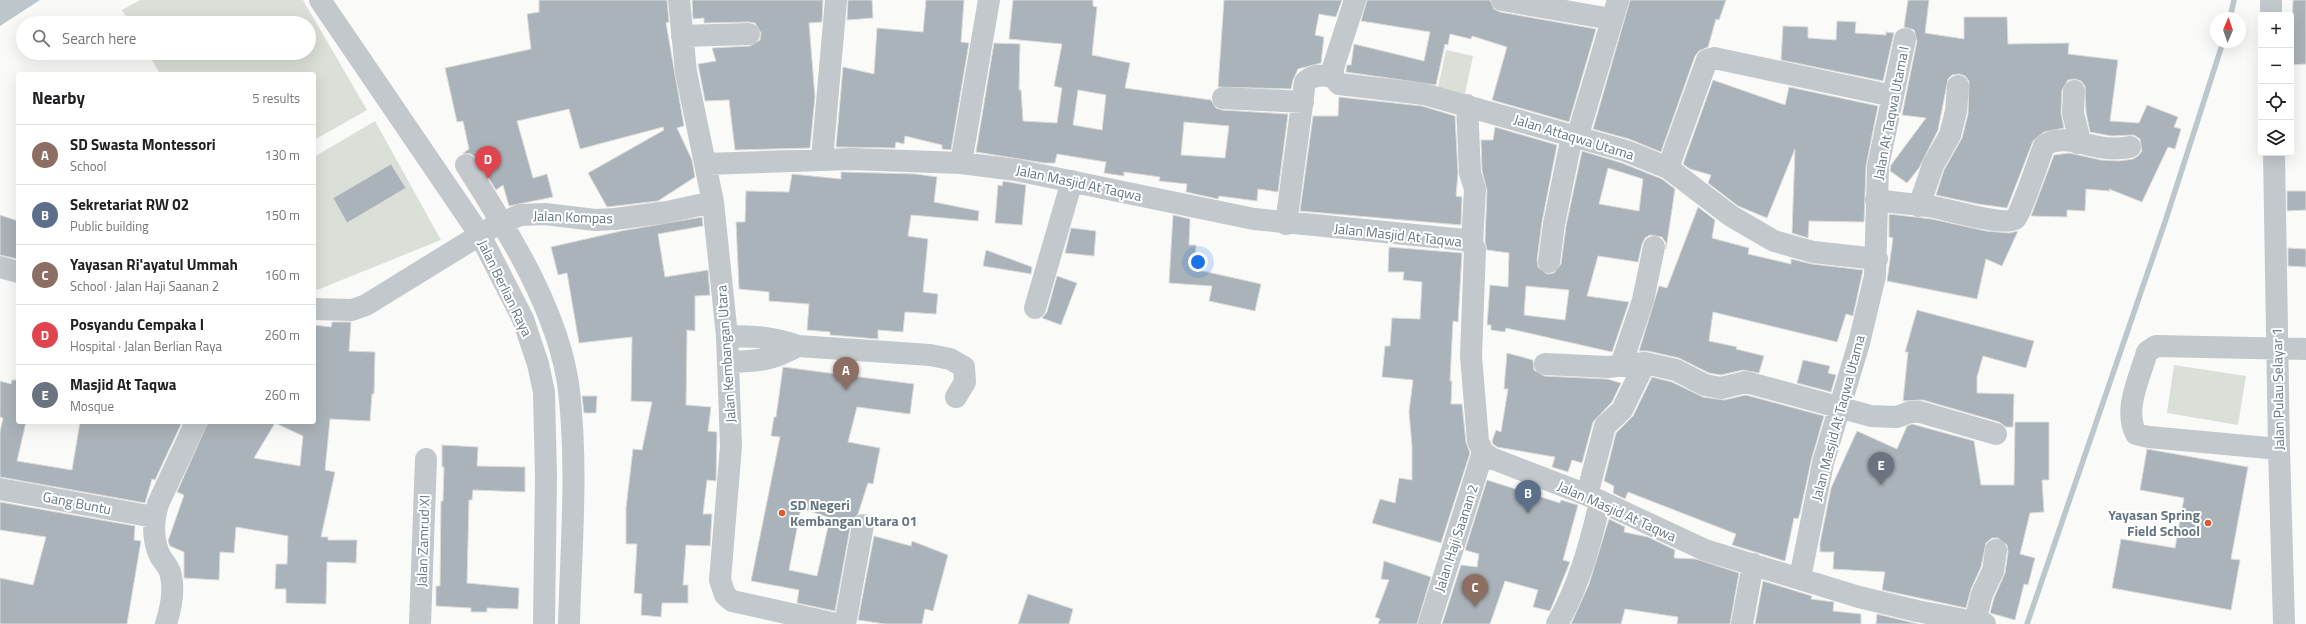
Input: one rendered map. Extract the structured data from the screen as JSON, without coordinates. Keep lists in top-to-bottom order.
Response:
{
  "streets": {
    "street": [
      "Jalan At Taqwa Utama I",
      "Jalan Attaqwa Utama",
      "Jalan Masjid At Taqwa",
      "Jalan Kompas",
      "Jalan Berlian Raya",
      "Jalan Kembangan Utara",
      "Jalan Pulau Selayar 1",
      "Jalan Masjid At Taqwa Utama",
      "Gang Buntu",
      "Jalan Haji Saanan 2",
      "Jalan Zamrud XI"
    ]
  },
  "crossings": [
    ["Jalan At Taqwa Utama I", "Jalan Attaqwa Utama"],
    ["Jalan At Taqwa Utama I", "Jalan Masjid At Taqwa Utama"],
    ["Jalan Attaqwa Utama", "Jalan Masjid At Taqwa Utama"],
    ["Jalan Masjid At Taqwa", "Jalan Kembangan Utara"],
    ["Jalan Masjid At Taqwa", "Jalan Masjid At Taqwa Utama"],
    ["Jalan Masjid At Taqwa", "Jalan Haji Saanan 2"],
    ["Jalan Kompas", "Jalan Berlian Raya"],
    ["Jalan Kompas", "Jalan Kembangan Utara"]
  ],
  "places": ["SD Negeri Kembangan Utara 01", "Yayasan Spring Field School"],
  "north": "top",
  "page": {
    "map_buttons": ["+", "−"],
    "search": "Search here",
    "heading": ["Nearby", "5 results"],
    "list": [
      {
        "mark": "A",
        "name": "SD Swasta Montessori",
        "note": "School",
        "value": "130 m"
      },
      {
        "mark": "B",
        "name": "Sekretariat RW 02",
        "note": "Public building",
        "value": "150 m"
      },
      {
        "mark": "C",
        "name": "Yayasan Ri'ayatul Ummah",
        "note": "School · Jalan Haji Saanan 2",
        "value": "160 m"
      },
      {
        "mark": "D",
        "name": "Posyandu Cempaka I",
        "note": "Hospital · Jalan Berlian Raya",
        "value": "260 m"
      },
      {
        "mark": "E",
        "name": "Masjid At Taqwa",
        "note": "Mosque",
        "value": "260 m"
      }
    ],
    "pins": [
      "D",
      "A",
      "E",
      "B",
      "C"
    ]
  }
}
